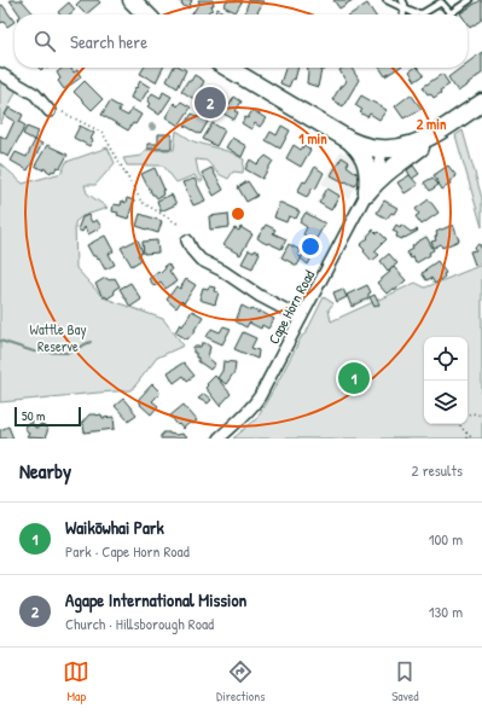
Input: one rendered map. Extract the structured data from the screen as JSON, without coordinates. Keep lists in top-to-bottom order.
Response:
{
  "streets": {
    "street": ["Cape Horn Road"]
  },
  "parks": ["Wattle Bay Reserve"],
  "scale_bar": "50 m",
  "page": {
    "search": "Search here",
    "pins": ["2", "1"],
    "scale": "50 m",
    "heading": ["Nearby", "2 results"],
    "list": [
      {
        "mark": "1",
        "name": "Waikōwhai Park",
        "note": "Park · Cape Horn Road",
        "value": "100 m"
      },
      {
        "mark": "2",
        "name": "Agape International Mission",
        "note": "Church · Hillsborough Road",
        "value": "130 m"
      }
    ],
    "nav": ["Map", "Directions", "Saved"]
  },
  "rings": ["2 min", "1 min"]
}
